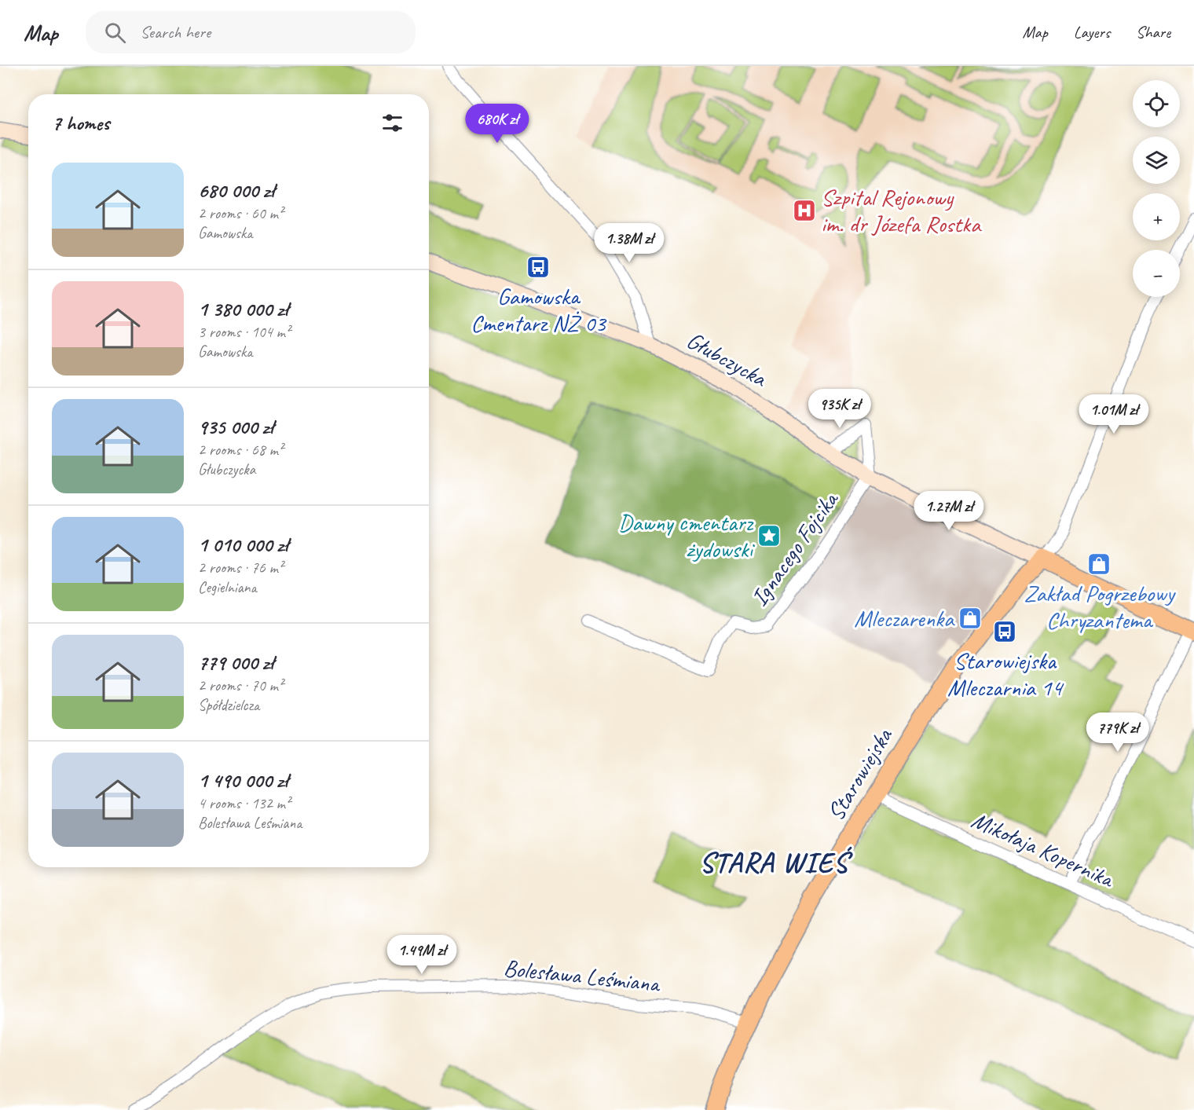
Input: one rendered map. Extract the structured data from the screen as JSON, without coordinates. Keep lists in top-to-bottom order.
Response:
{
  "streets": {
    "main road": ["Głubczycka", "Starowiejska"],
    "street": ["Ignacego Fojcika", "Mikołaja Kopernika", "Bolesława Leśmiana"]
  },
  "crossings": [
    ["Głubczycka", "Ignacego Fojcika"],
    ["Głubczycka", "Starowiejska"],
    ["Starowiejska", "Mikołaja Kopernika"]
  ],
  "districts": ["STARA WIEŚ"],
  "places": {
    "hospital": ["Szpital Rejonowy im. dr Józefa Rostka"],
    "bus stop": ["Gamowska Cmentarz NŻ 03", "Starowiejska Mleczarnia 14"],
    "place": ["Dawny cmentarz żydowski"],
    "shop": ["Zakład Pogrzebowy Chryzantema", "Mleczarenka"]
  },
  "page": {
    "header": "Map",
    "search": "Search here",
    "nav": ["Map", "Layers", "Share"],
    "map_buttons": ["+", "−"],
    "heading": "7 homes",
    "price": [
      "680K zł",
      "1.38M zł",
      "935K zł",
      "1.01M zł",
      "1.27M zł",
      "779K zł",
      "1.49M zł"
    ],
    "list": [
      {
        "name": "680 000 zł",
        "note": "2 rooms · 60 m² · Gamowska"
      },
      {
        "name": "1 380 000 zł",
        "note": "3 rooms · 104 m² · Gamowska"
      },
      {
        "name": "935 000 zł",
        "note": "2 rooms · 68 m² · Głubczycka"
      },
      {
        "name": "1 010 000 zł",
        "note": "2 rooms · 76 m² · Cegielniana"
      },
      {
        "name": "779 000 zł",
        "note": "2 rooms · 70 m² · Spółdzielcza"
      },
      {
        "name": "1 490 000 zł",
        "note": "4 rooms · 132 m² · Bolesława Leśmiana"
      }
    ]
  }
}
